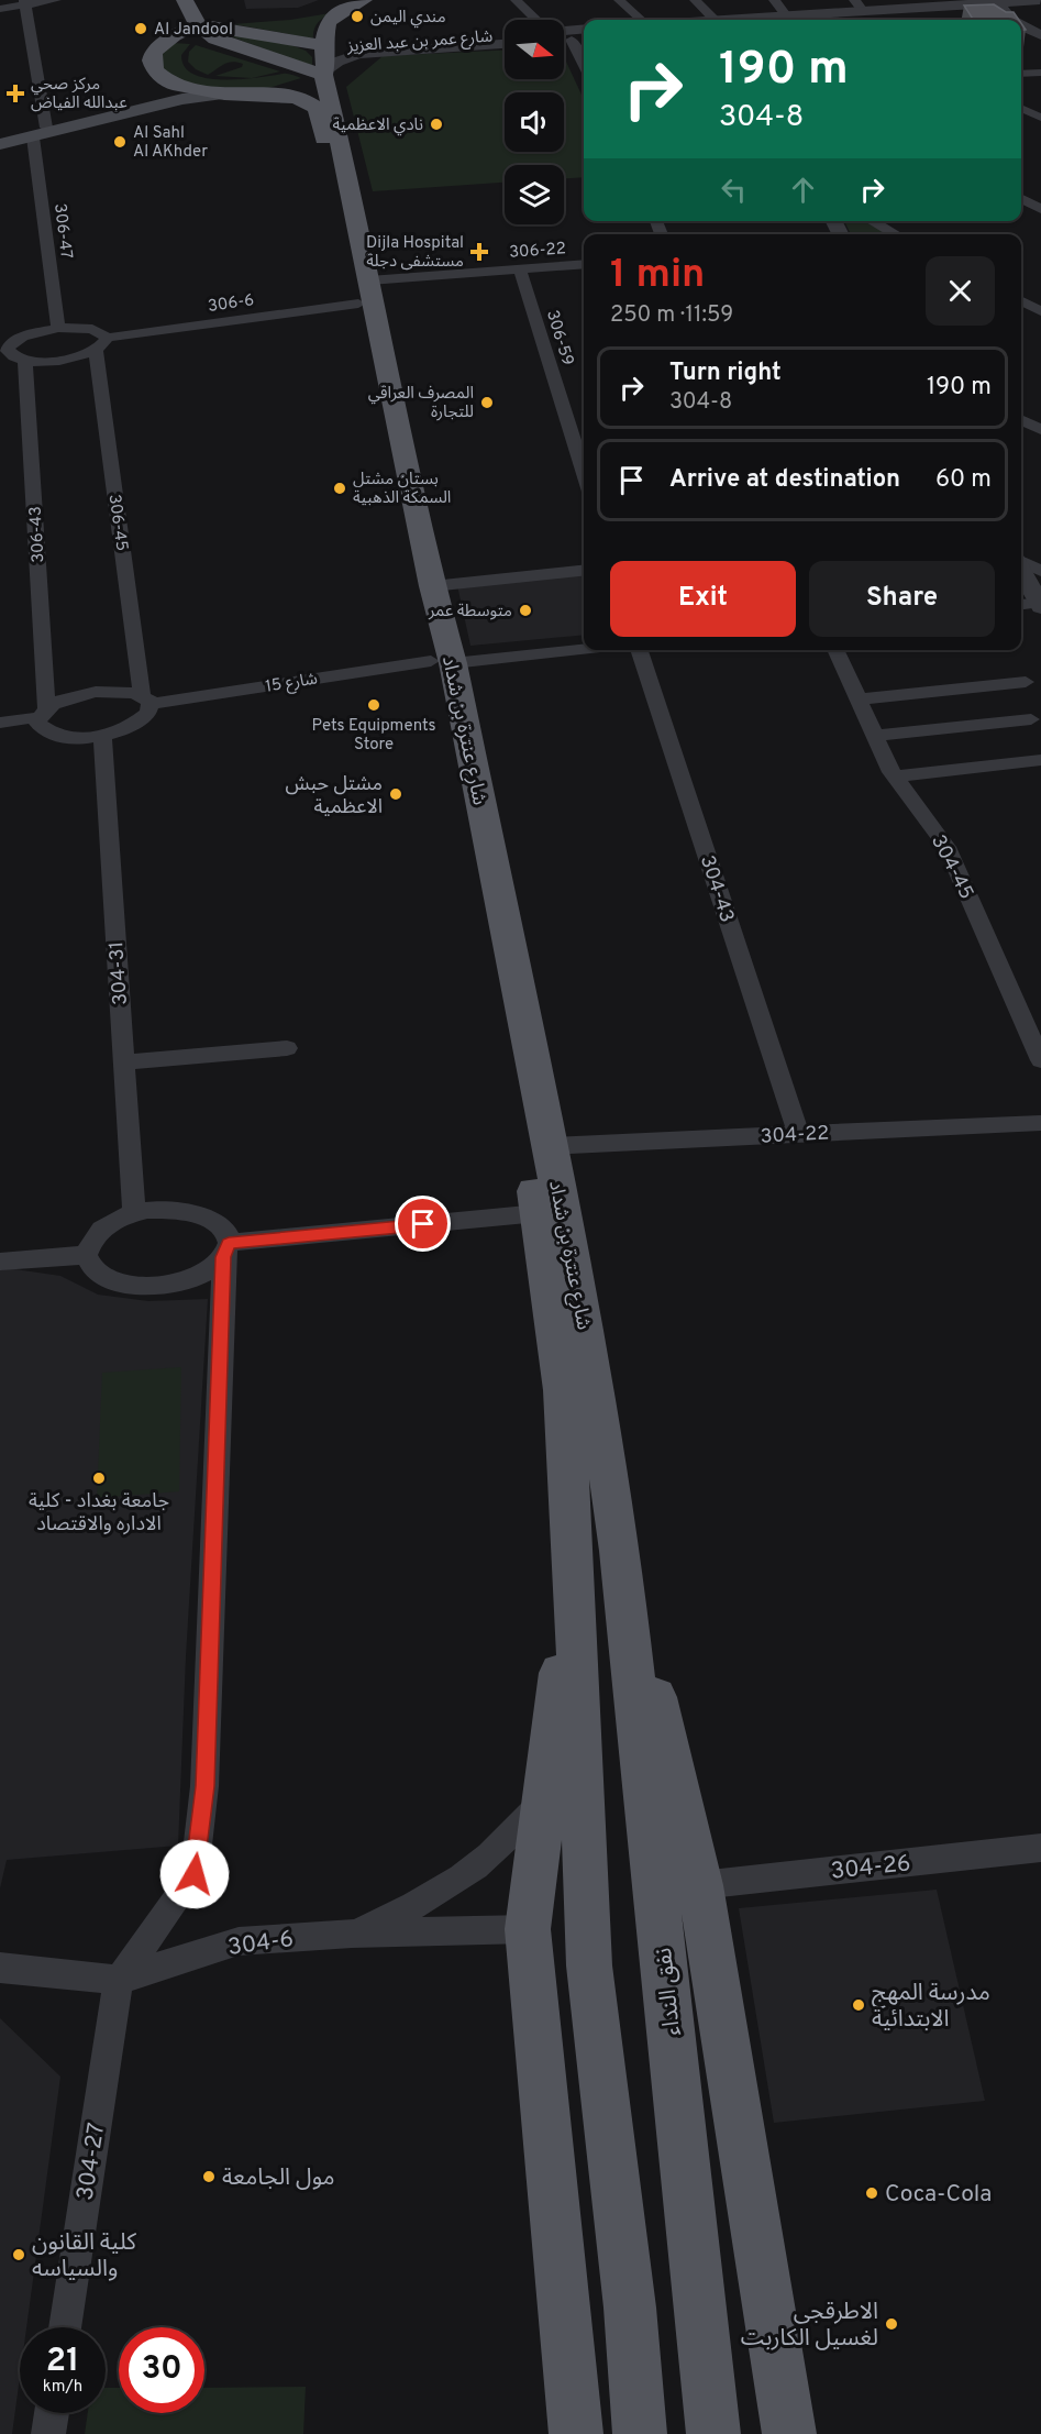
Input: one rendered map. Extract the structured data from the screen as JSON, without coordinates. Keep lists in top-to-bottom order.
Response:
{
  "streets": {
    "main road": ["شارع عنترة بن شداد", "نفق النداء"],
    "street": [
      "شارع عمر بن عبد العزيز",
      "306-47",
      "306-22",
      "306-6",
      "306-59",
      "306-45",
      "306-43",
      "شارع 15",
      "304-45",
      "304-43",
      "304-31",
      "304-22",
      "304-26",
      "304-6",
      "304-27"
    ]
  },
  "crossings": [
    ["شارع عمر بن عبد العزيز", "شارع عنترة بن شداد"],
    ["306-22", "306-6"],
    ["306-22", "306-59"],
    ["306-22", "شارع عنترة بن شداد"],
    ["306-6", "شارع عنترة بن شداد"],
    ["306-45", "شارع 15"],
    ["306-43", "شارع 15"],
    ["شارع 15", "شارع عنترة بن شداد"],
    ["شارع عنترة بن شداد", "304-22"],
    ["شارع عنترة بن شداد", "نفق النداء"],
    ["304-43", "304-22"],
    ["304-6", "304-27"]
  ],
  "places": {
    "other": [
      "مندي اليمن",
      "Al Jandool",
      "نادي الاعظمية",
      "Al Sahl Al AKhder",
      "المصرف العراقي للتجارة",
      "بستان مشتل السمكة الذهبية",
      "متوسطة عمر",
      "Pets Equipments Store",
      "مشتل حبش الاعظمية",
      "جامعة بغداد - كلية الاداره والاقتصاد",
      "مدرسة المهج الابتدائية",
      "مول الجامعة",
      "Coca-Cola",
      "كلية القانون والسياسه",
      "الاطرقجي لغسيل الكاربت"
    ],
    "health": ["مركز صحي عبدالله الفياض", "Dijla Hospital مستشفى دجلة"]
  },
  "north": "right",
  "page": {
    "turn": ["190 m", "304-8"],
    "heading": ["1 min", "250 m · 11:59"],
    "list": [
      {
        "name": "Turn right",
        "note": "304-8",
        "value": "190 m"
      },
      {
        "name": "Arrive at destination",
        "value": "60 m"
      }
    ],
    "buttons": ["Exit", "Share"],
    "speed": "21 km/h",
    "limit": "30"
  }
}
